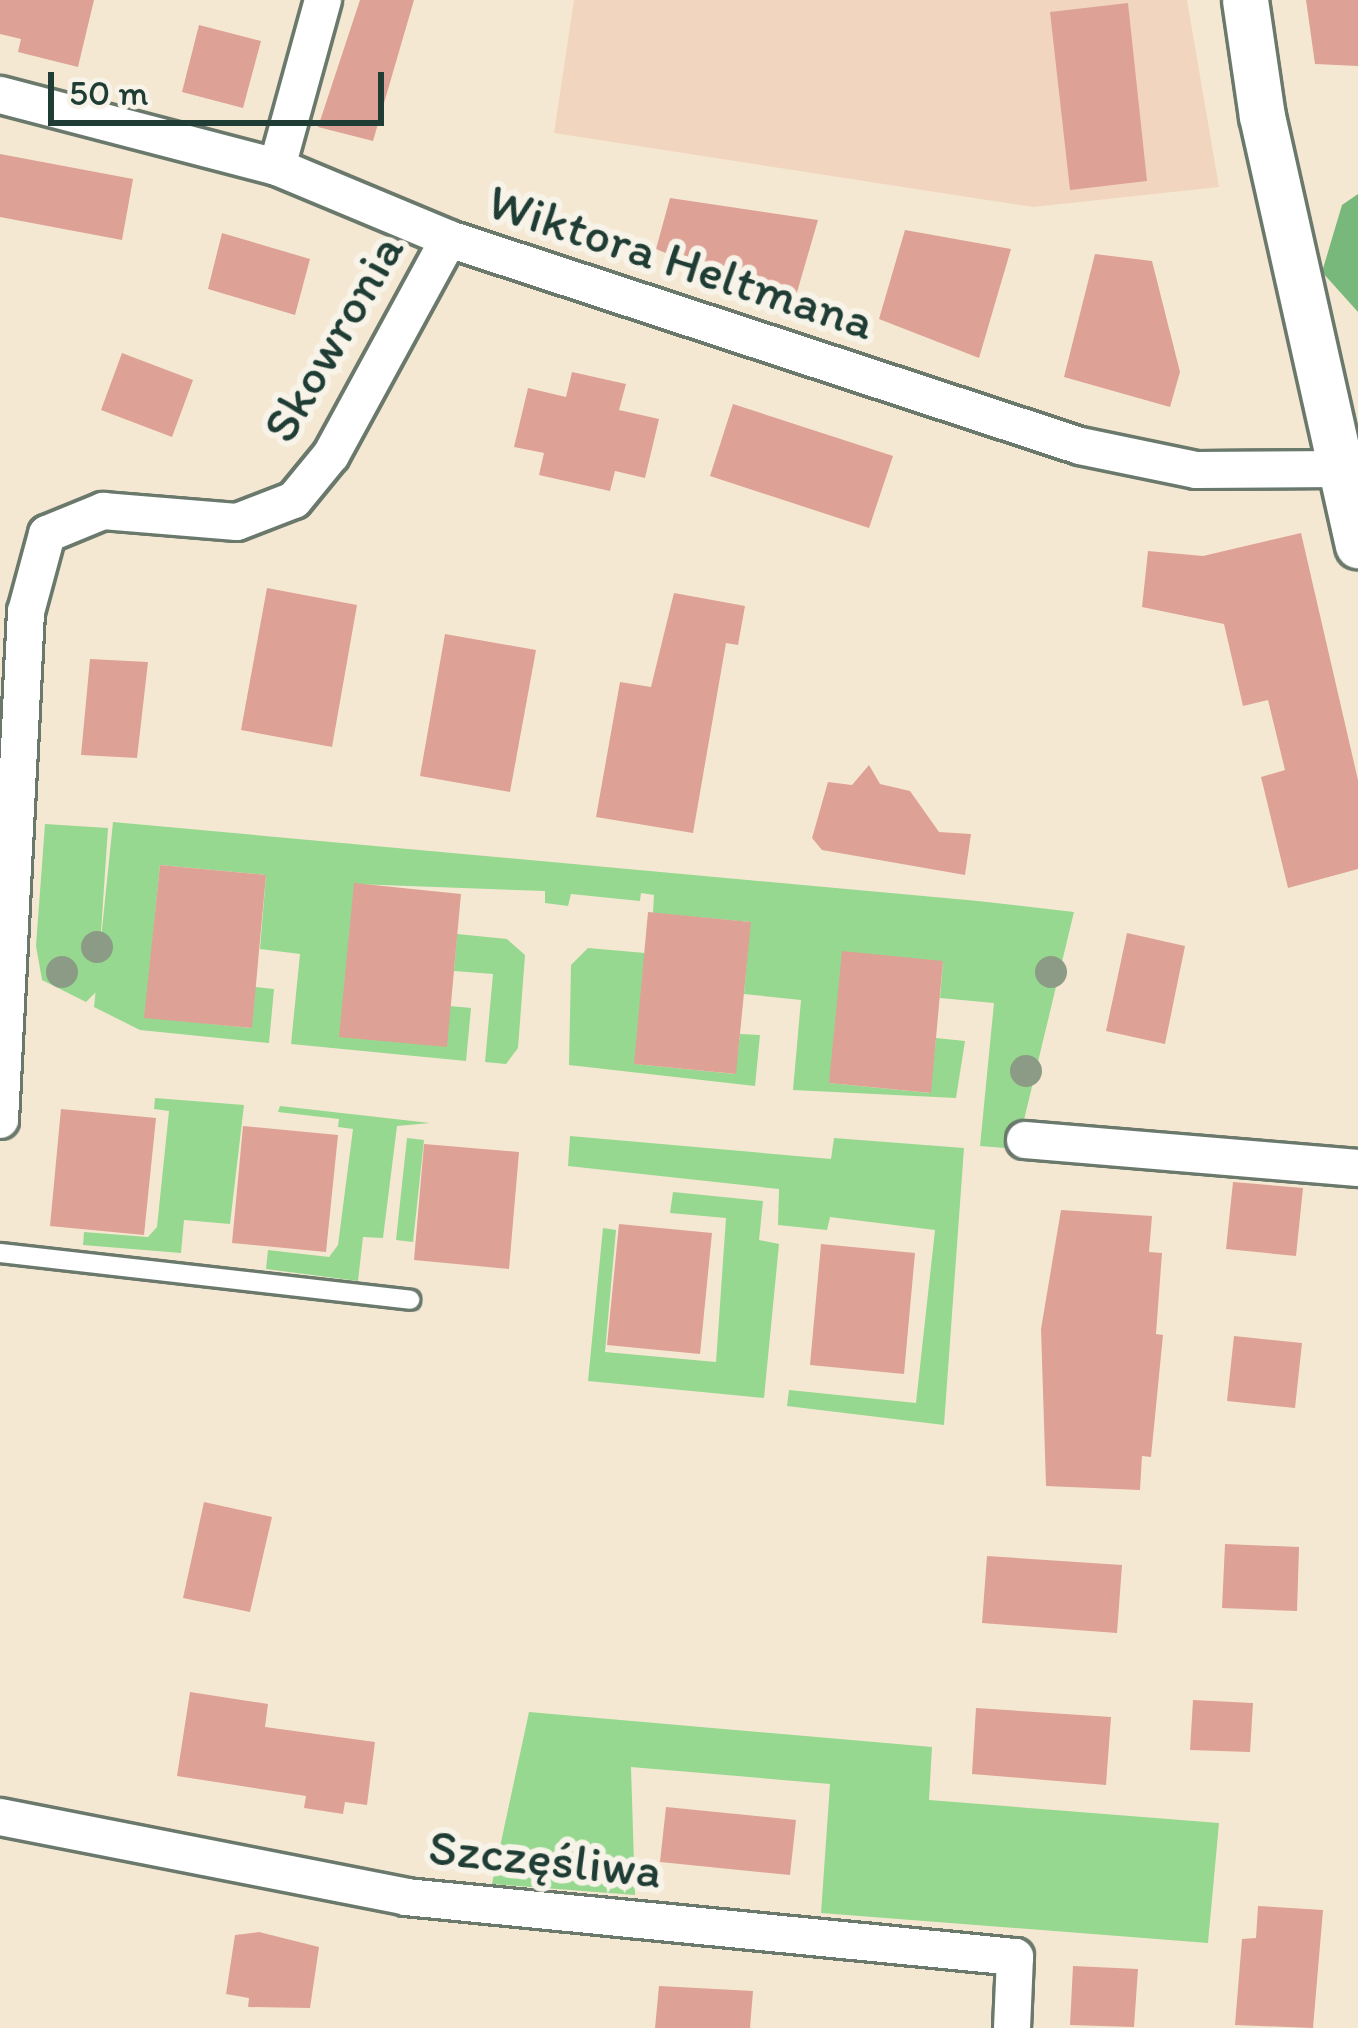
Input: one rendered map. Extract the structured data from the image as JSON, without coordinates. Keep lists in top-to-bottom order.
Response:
{
  "streets": {
    "street": ["Wiktora Heltmana", "Skowronia", "Szczęśliwa"]
  },
  "crossings": [
    ["Wiktora Heltmana", "Skowronia"]
  ],
  "scale_bar": "50 m"
}
